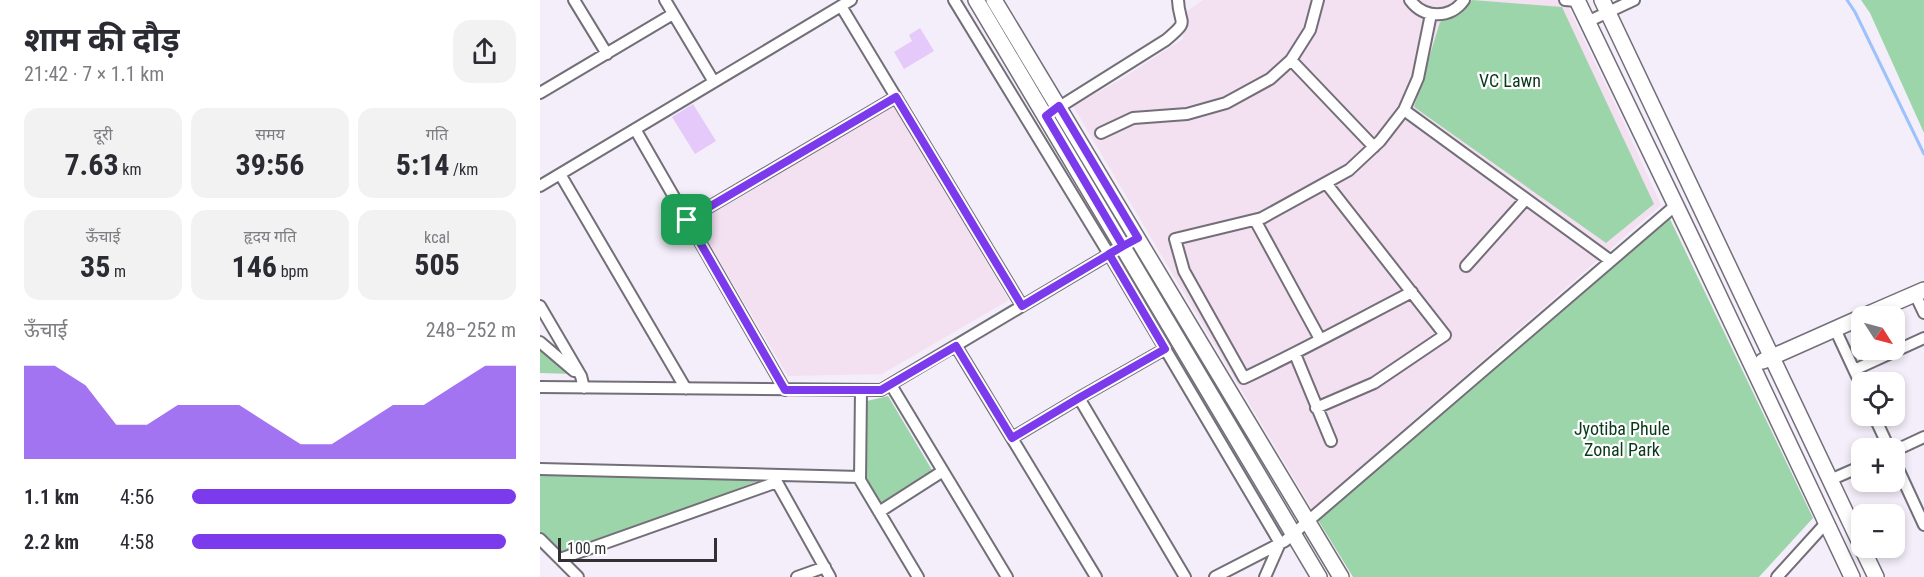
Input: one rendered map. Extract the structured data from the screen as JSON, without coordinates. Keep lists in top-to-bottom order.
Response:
{
  "parks": ["VC Lawn", "Jyotiba Phule Zonal Park"],
  "scale_bar": "100 m",
  "north": "bottom right",
  "page": {
    "heading": ["शाम की दौड़", "21:42 · 7 × 1.1 km"],
    "stats": [
      ["दूरी", "7.63 km"],
      ["समय", "39:56"],
      ["गति", "5:14 /km"],
      ["ऊँचाई", "35 m"],
      ["हृदय गति", "146 bpm"],
      ["kcal", "505"]
    ],
    "chart": ["ऊँचाई", "248–252 m"],
    "map_buttons": ["+", "−"],
    "list": [
      {
        "name": "1.1 km",
        "note": "4:56"
      },
      {
        "name": "2.2 km",
        "note": "4:58"
      }
    ],
    "scale": "100 m"
  }
}
